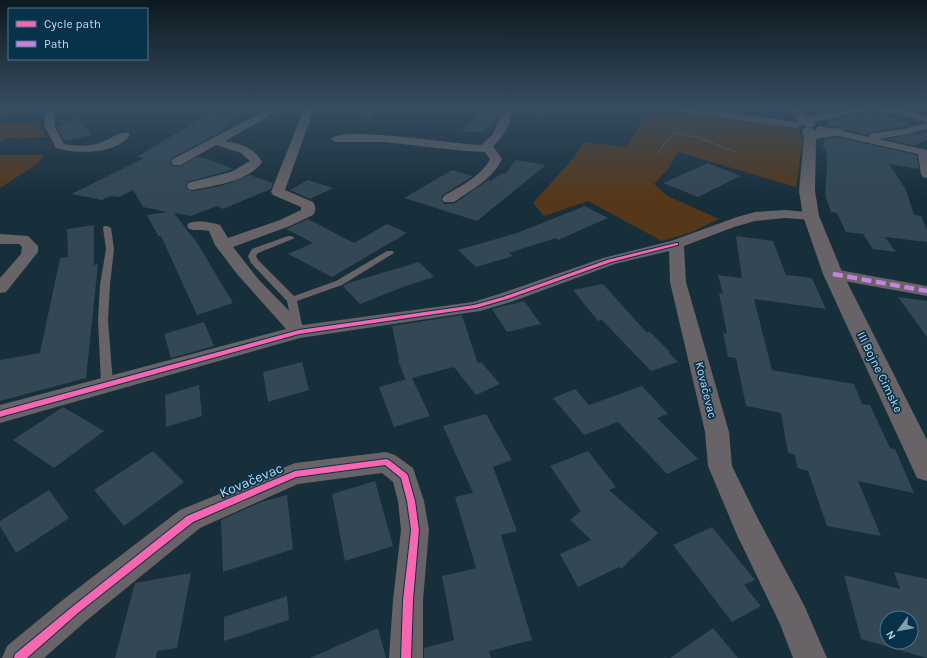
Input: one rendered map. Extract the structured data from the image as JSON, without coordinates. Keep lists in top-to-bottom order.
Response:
{
  "streets": {
    "street": ["III Bojne Cimske", "Kovačevac"]
  },
  "legend": ["Cycle path", "Path"],
  "north": "bottom left"
}
